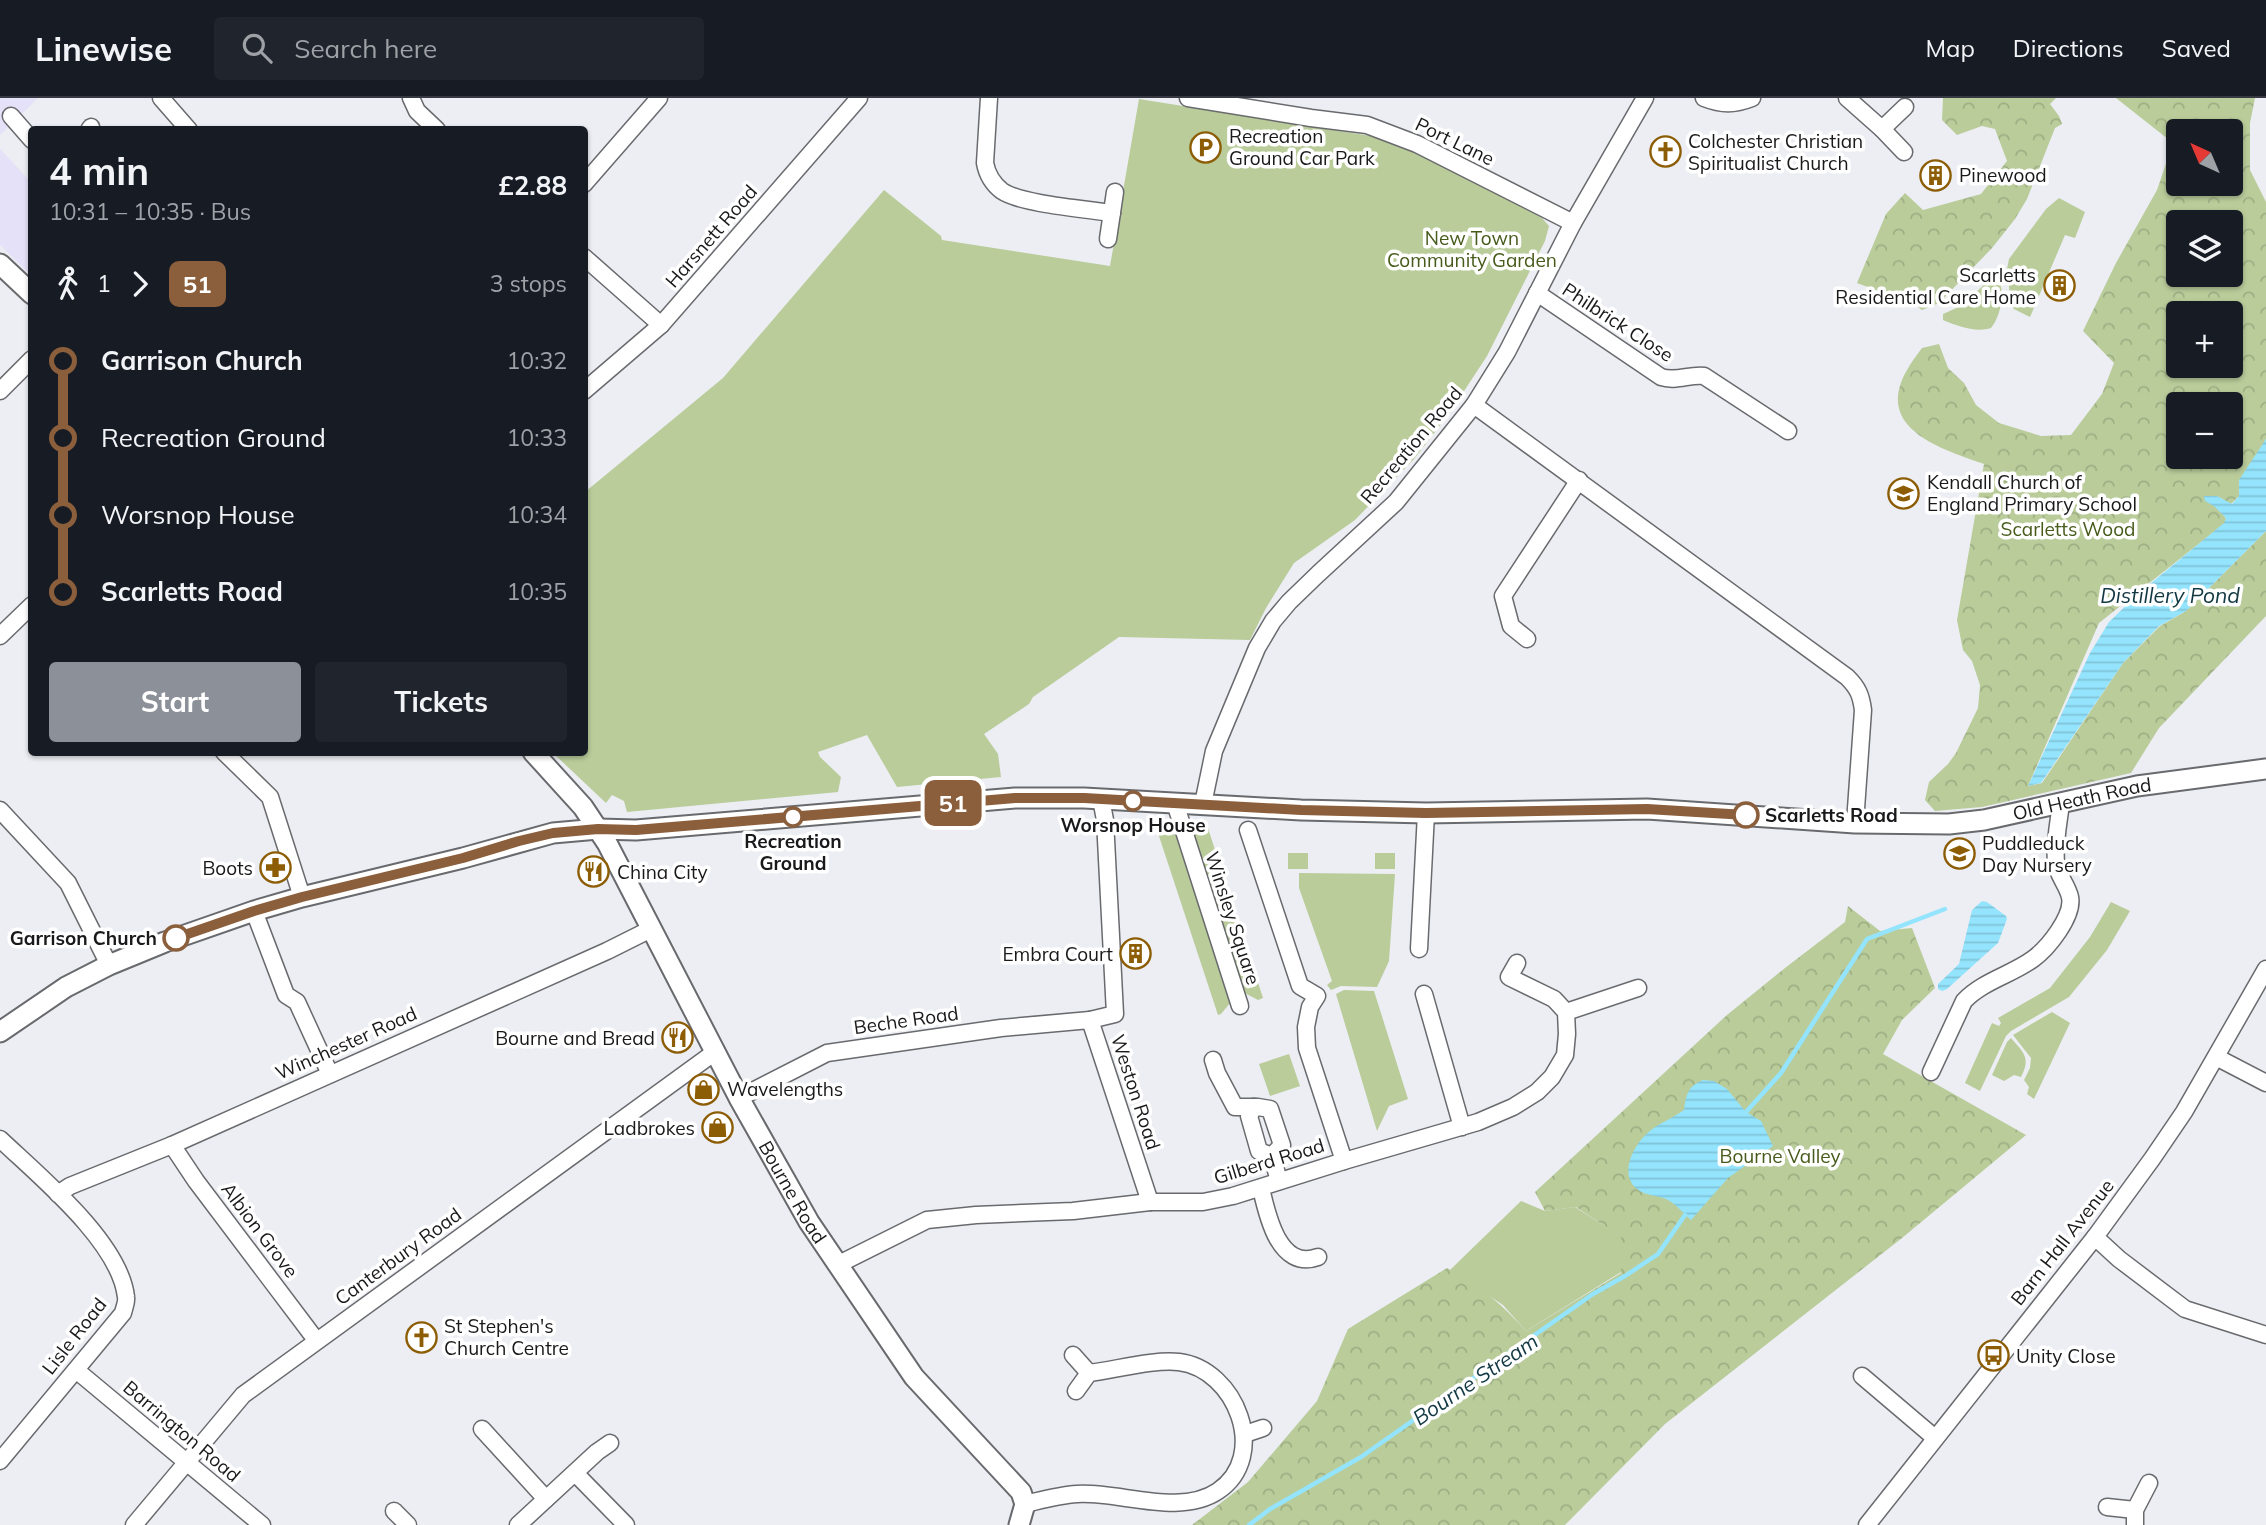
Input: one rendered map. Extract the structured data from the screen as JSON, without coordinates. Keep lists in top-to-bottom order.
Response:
{
  "streets": {
    "street": [
      "Port Lane",
      "Harsnett Road",
      "Philbrick Close",
      "Recreation Road",
      "Old Heath Road",
      "Winsley Square",
      "Beche Road",
      "Winchester Road",
      "Weston Road",
      "Gilberd Road",
      "Bourne Road",
      "Albion Grove",
      "Barn Hall Avenue",
      "Canterbury Road",
      "Lisle Road",
      "Barrington Road"
    ]
  },
  "crossings": [
    ["Port Lane", "Recreation Road"],
    ["Philbrick Close", "Recreation Road"],
    ["Recreation Road", "Old Heath Road"],
    ["Old Heath Road", "Winsley Square"],
    ["Old Heath Road", "Weston Road"],
    ["Old Heath Road", "Bourne Road"],
    ["Beche Road", "Weston Road"],
    ["Beche Road", "Bourne Road"],
    ["Winchester Road", "Bourne Road"],
    ["Winchester Road", "Albion Grove"],
    ["Winchester Road", "Lisle Road"],
    ["Weston Road", "Gilberd Road"],
    ["Gilberd Road", "Bourne Road"],
    ["Bourne Road", "Canterbury Road"],
    ["Albion Grove", "Canterbury Road"],
    ["Canterbury Road", "Barrington Road"],
    ["Lisle Road", "Barrington Road"]
  ],
  "water": ["Distillery Pond", "Bourne Stream"],
  "parks": ["New Town Community Garden", "Scarletts Wood", "Bourne Valley"],
  "places": {
    "parking": ["Recreation Ground Car Park"],
    "church": ["Colchester Christian Spiritualist Church", "St Stephen's Church Centre"],
    "building": ["Pinewood", "Scarletts Residential Care Home", "Embra Court"],
    "school or university": ["Kendall Church of England Primary School", "Puddleduck Day Nursery"],
    "other": [
      "Worsnop House",
      "Scarletts Road",
      "Recreation Ground",
      "Garrison Church"
    ],
    "pharmacy": ["Boots"],
    "restaurant": ["China City", "Bourne and Bread"],
    "shop": ["Wavelengths", "Ladbrokes"],
    "bus stop": ["Unity Close"]
  },
  "lines": ["bus line 51"],
  "north": "top left",
  "page": {
    "header": "Linewise",
    "search": "Search here",
    "nav": ["Map", "Directions", "Saved"],
    "on_map": "51",
    "map_buttons": ["+", "−"],
    "heading": ["4 min", "10:31 – 10:35 · Bus", "£2.88"],
    "legs": ["1", "51", "3 stops"],
    "list": [
      {
        "name": "Garrison Church",
        "value": "10:32"
      },
      {
        "name": "Recreation Ground",
        "value": "10:33"
      },
      {
        "name": "Worsnop House",
        "value": "10:34"
      },
      {
        "name": "Scarletts Road",
        "value": "10:35"
      }
    ],
    "buttons": ["Start", "Tickets"]
  }
}
